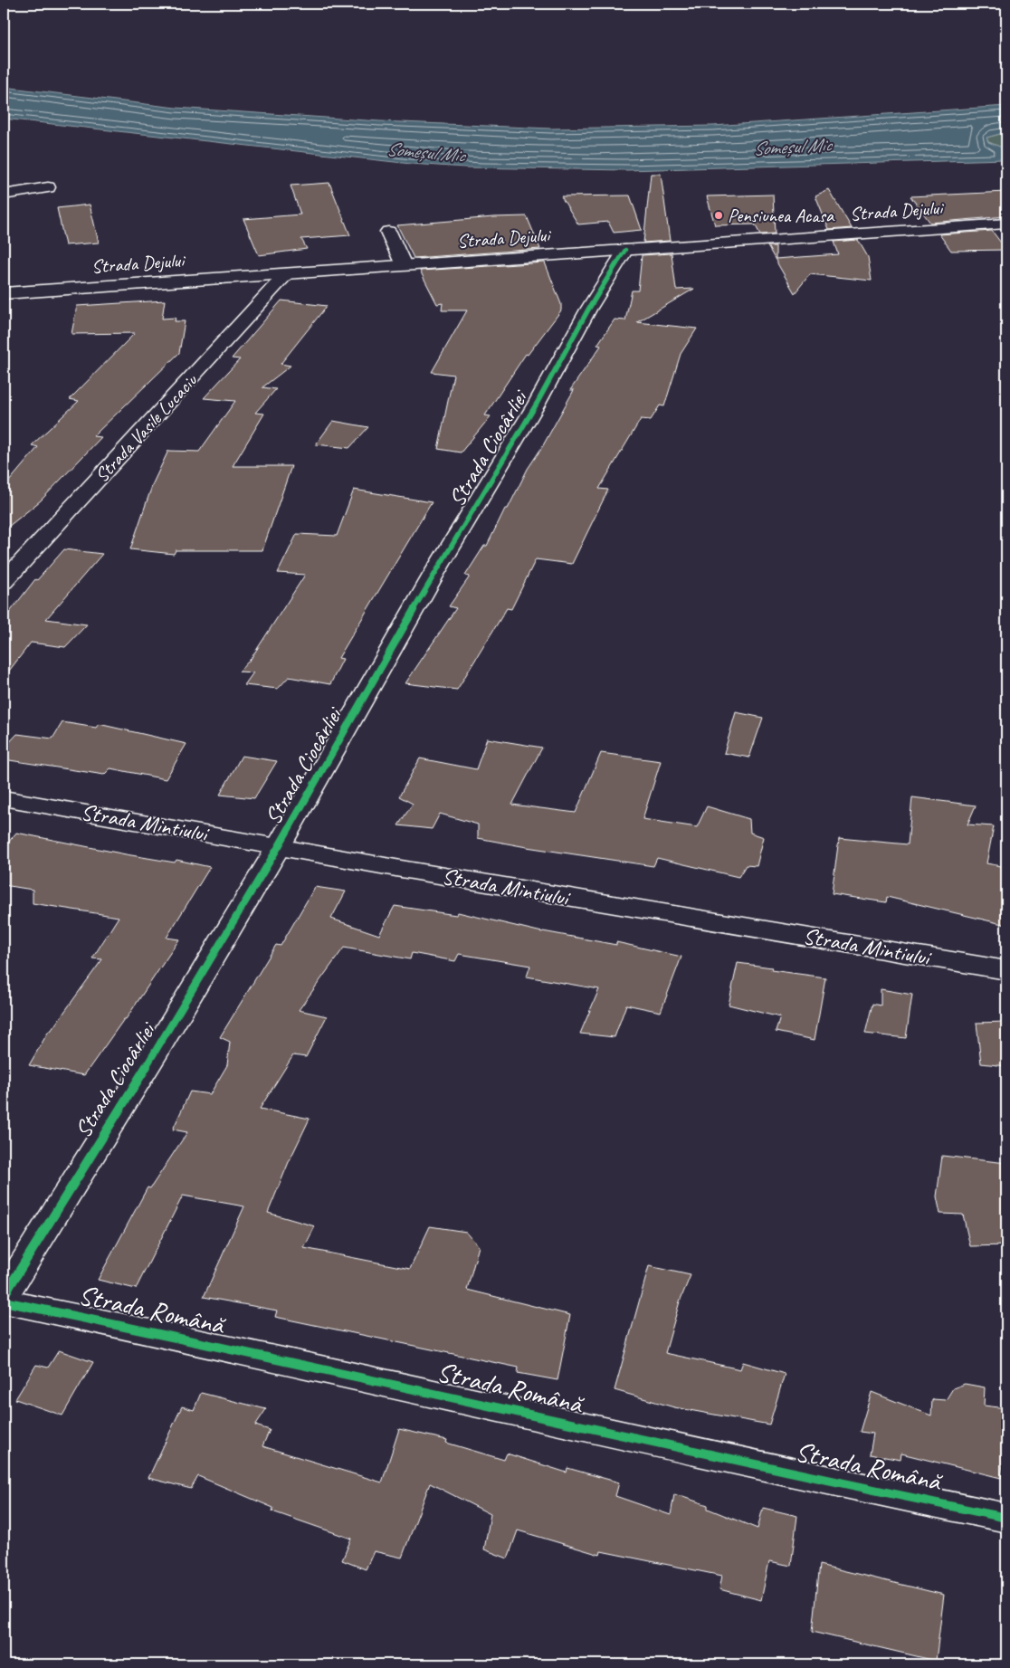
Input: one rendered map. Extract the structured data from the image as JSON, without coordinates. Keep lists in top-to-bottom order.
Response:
{
  "streets": {
    "street": [
      "Strada Dejului",
      "Strada Vasile Lucaciu",
      "Strada Ciocârliei",
      "Strada Mintiului",
      "Strada Română"
    ]
  },
  "crossings": [
    ["Strada Dejului", "Strada Vasile Lucaciu"],
    ["Strada Dejului", "Strada Ciocârliei"],
    ["Strada Ciocârliei", "Strada Mintiului"]
  ],
  "water": ["Someșul Mic"],
  "places": ["Pensiunea Acasa"]
}
